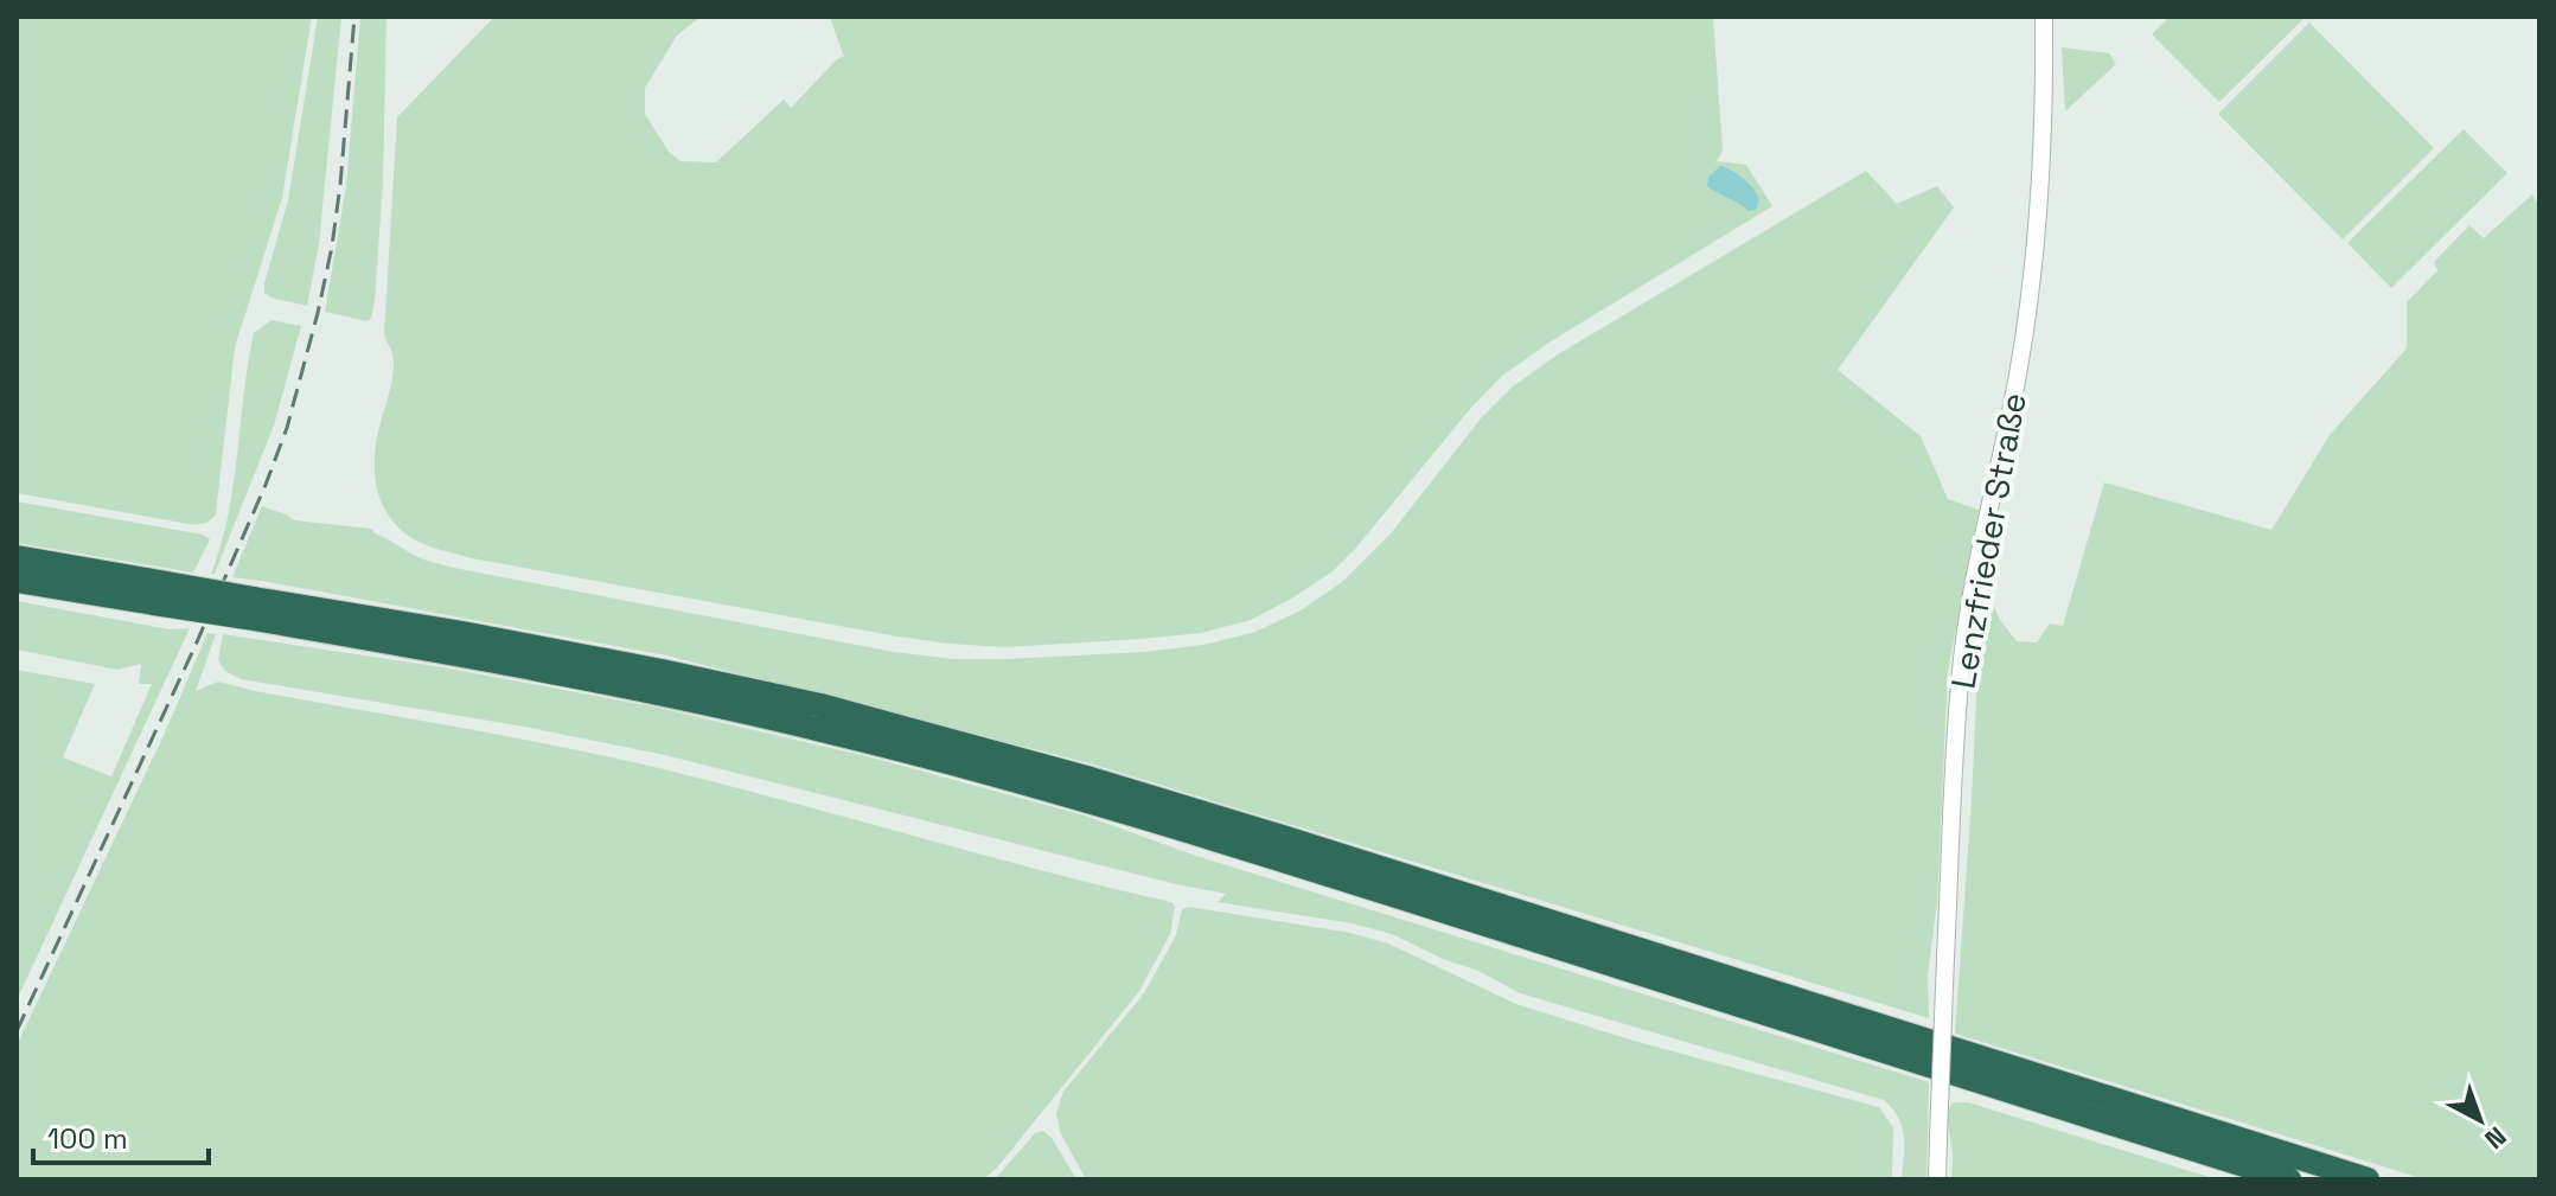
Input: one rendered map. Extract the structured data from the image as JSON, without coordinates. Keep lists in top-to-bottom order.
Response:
{
  "streets": {
    "street": ["Lenzfrieder Straße"]
  },
  "scale_bar": "100 m",
  "north": "bottom right"
}
